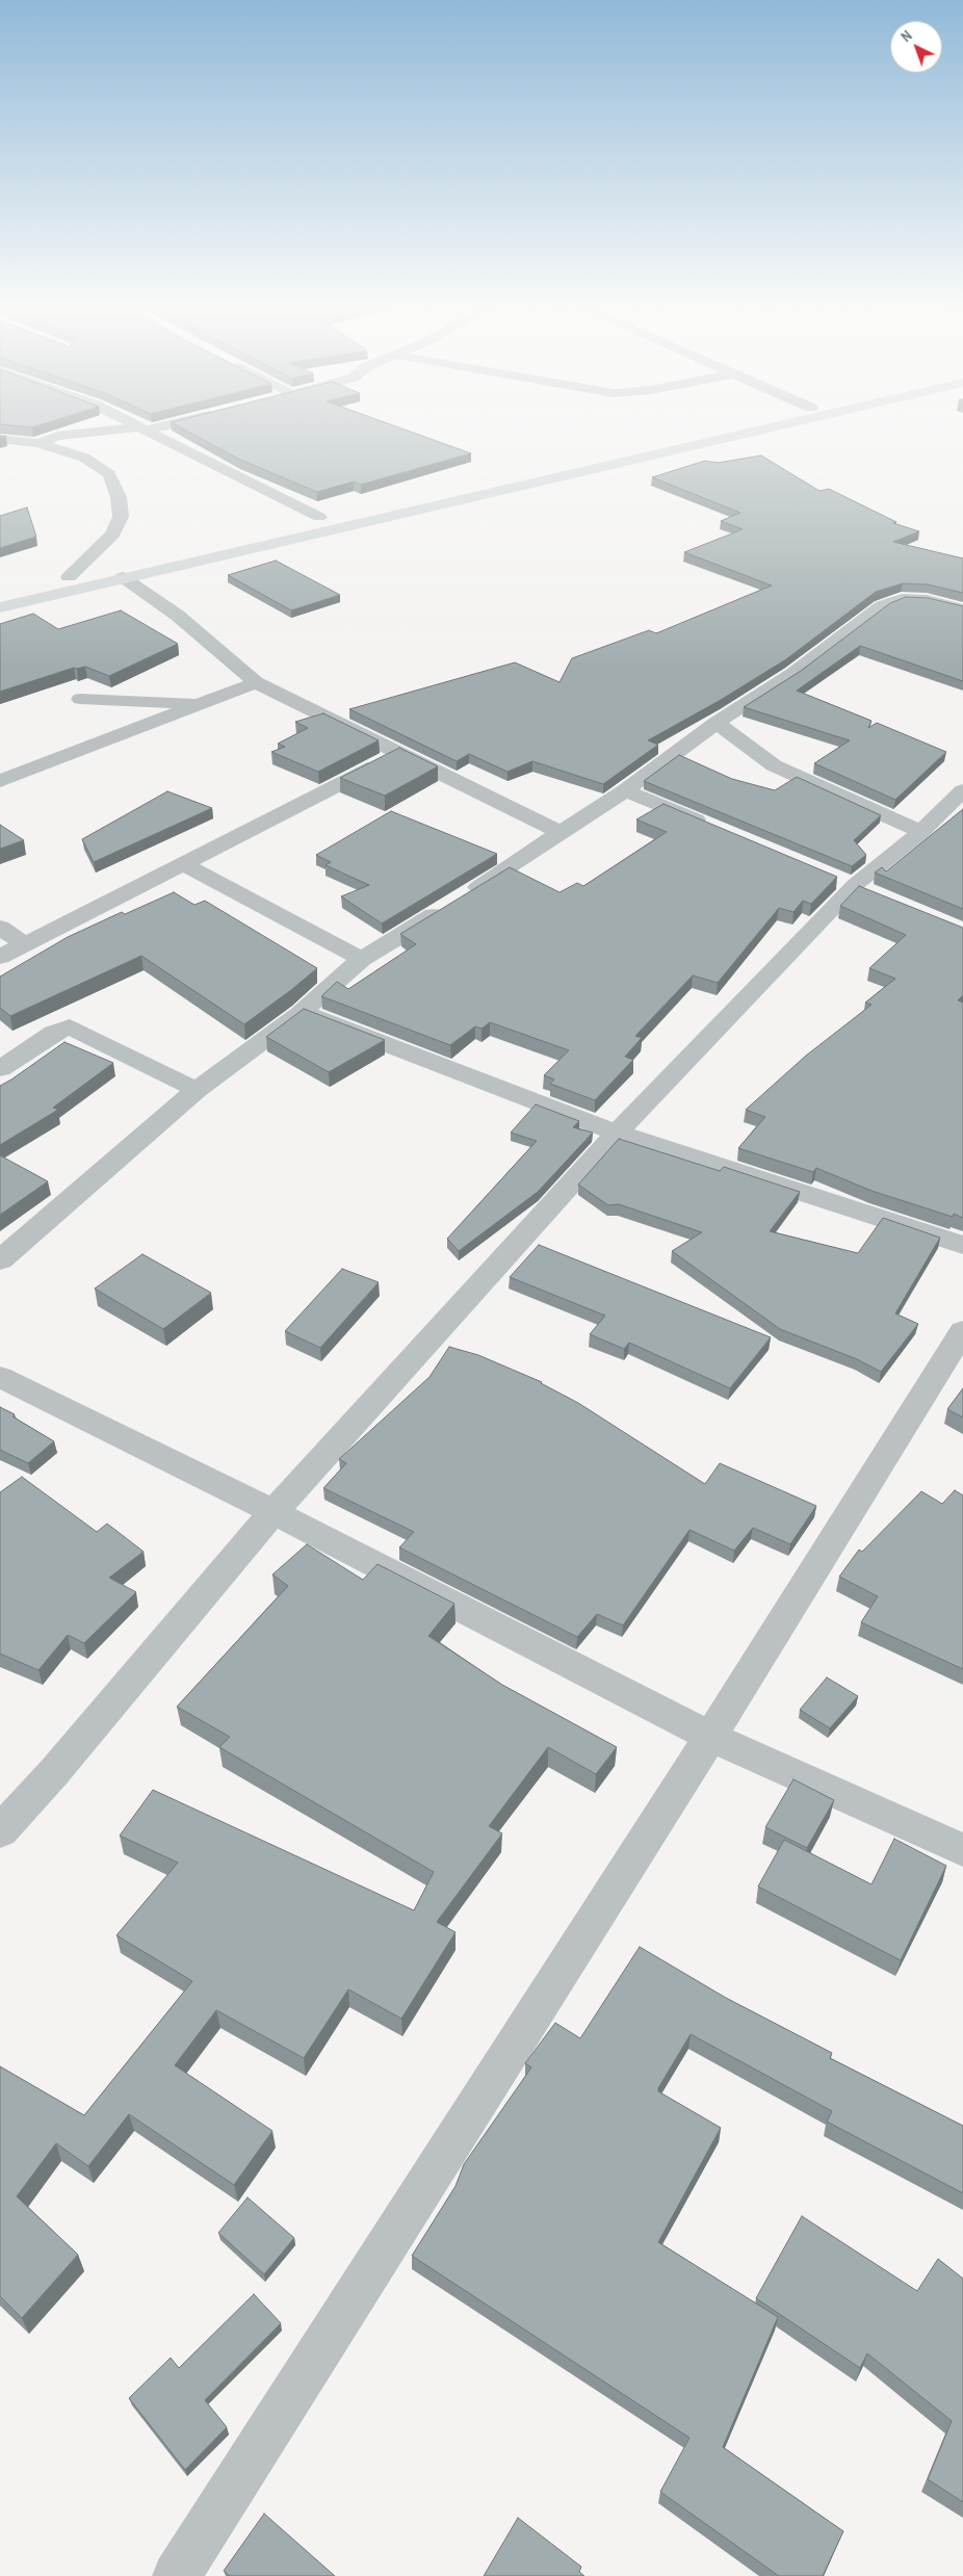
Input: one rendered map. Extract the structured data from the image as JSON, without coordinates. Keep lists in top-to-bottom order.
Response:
{
  "north": "top left"
}
